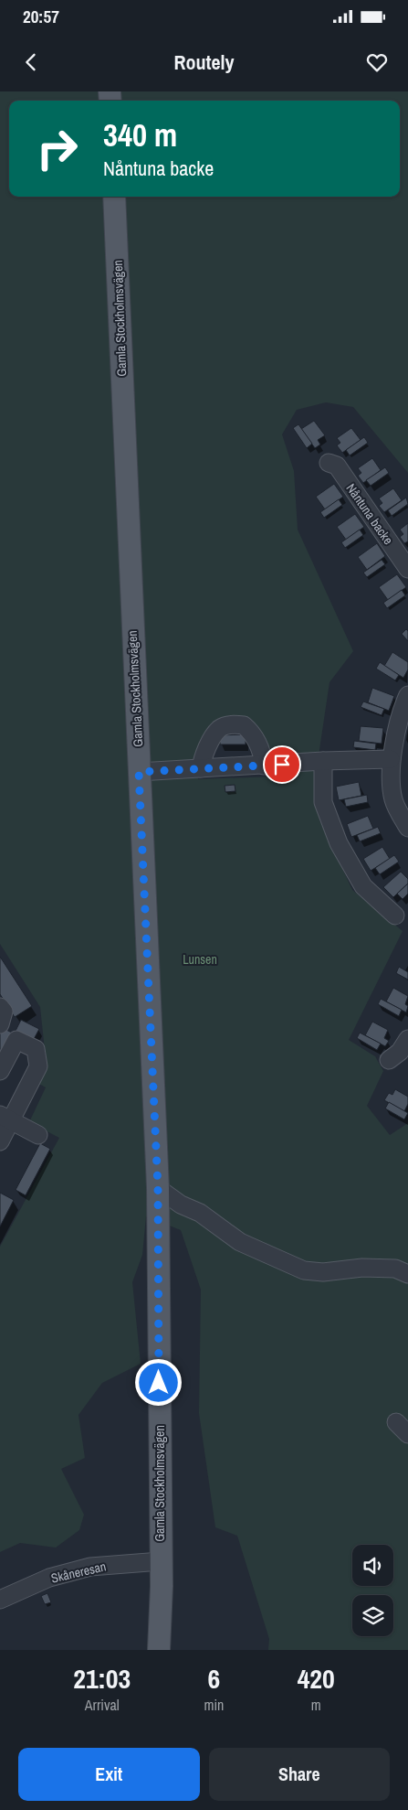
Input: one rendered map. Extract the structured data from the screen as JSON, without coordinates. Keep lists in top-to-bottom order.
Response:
{
  "streets": {
    "main road": ["Gamla Stockholmsvägen"],
    "street": ["Nåntuna backe", "Skåneresan"]
  },
  "crossings": [
    ["Gamla Stockholmsvägen", "Skåneresan"]
  ],
  "parks": ["Lunsen"],
  "page": {
    "status": "20:57",
    "header": "Routely",
    "turn": ["340 m", "Nåntuna backe"],
    "eta": [
      "21:03",
      "Arrival",
      "6",
      "min",
      "420",
      "m"
    ],
    "buttons": ["Exit", "Share"]
  }
}
